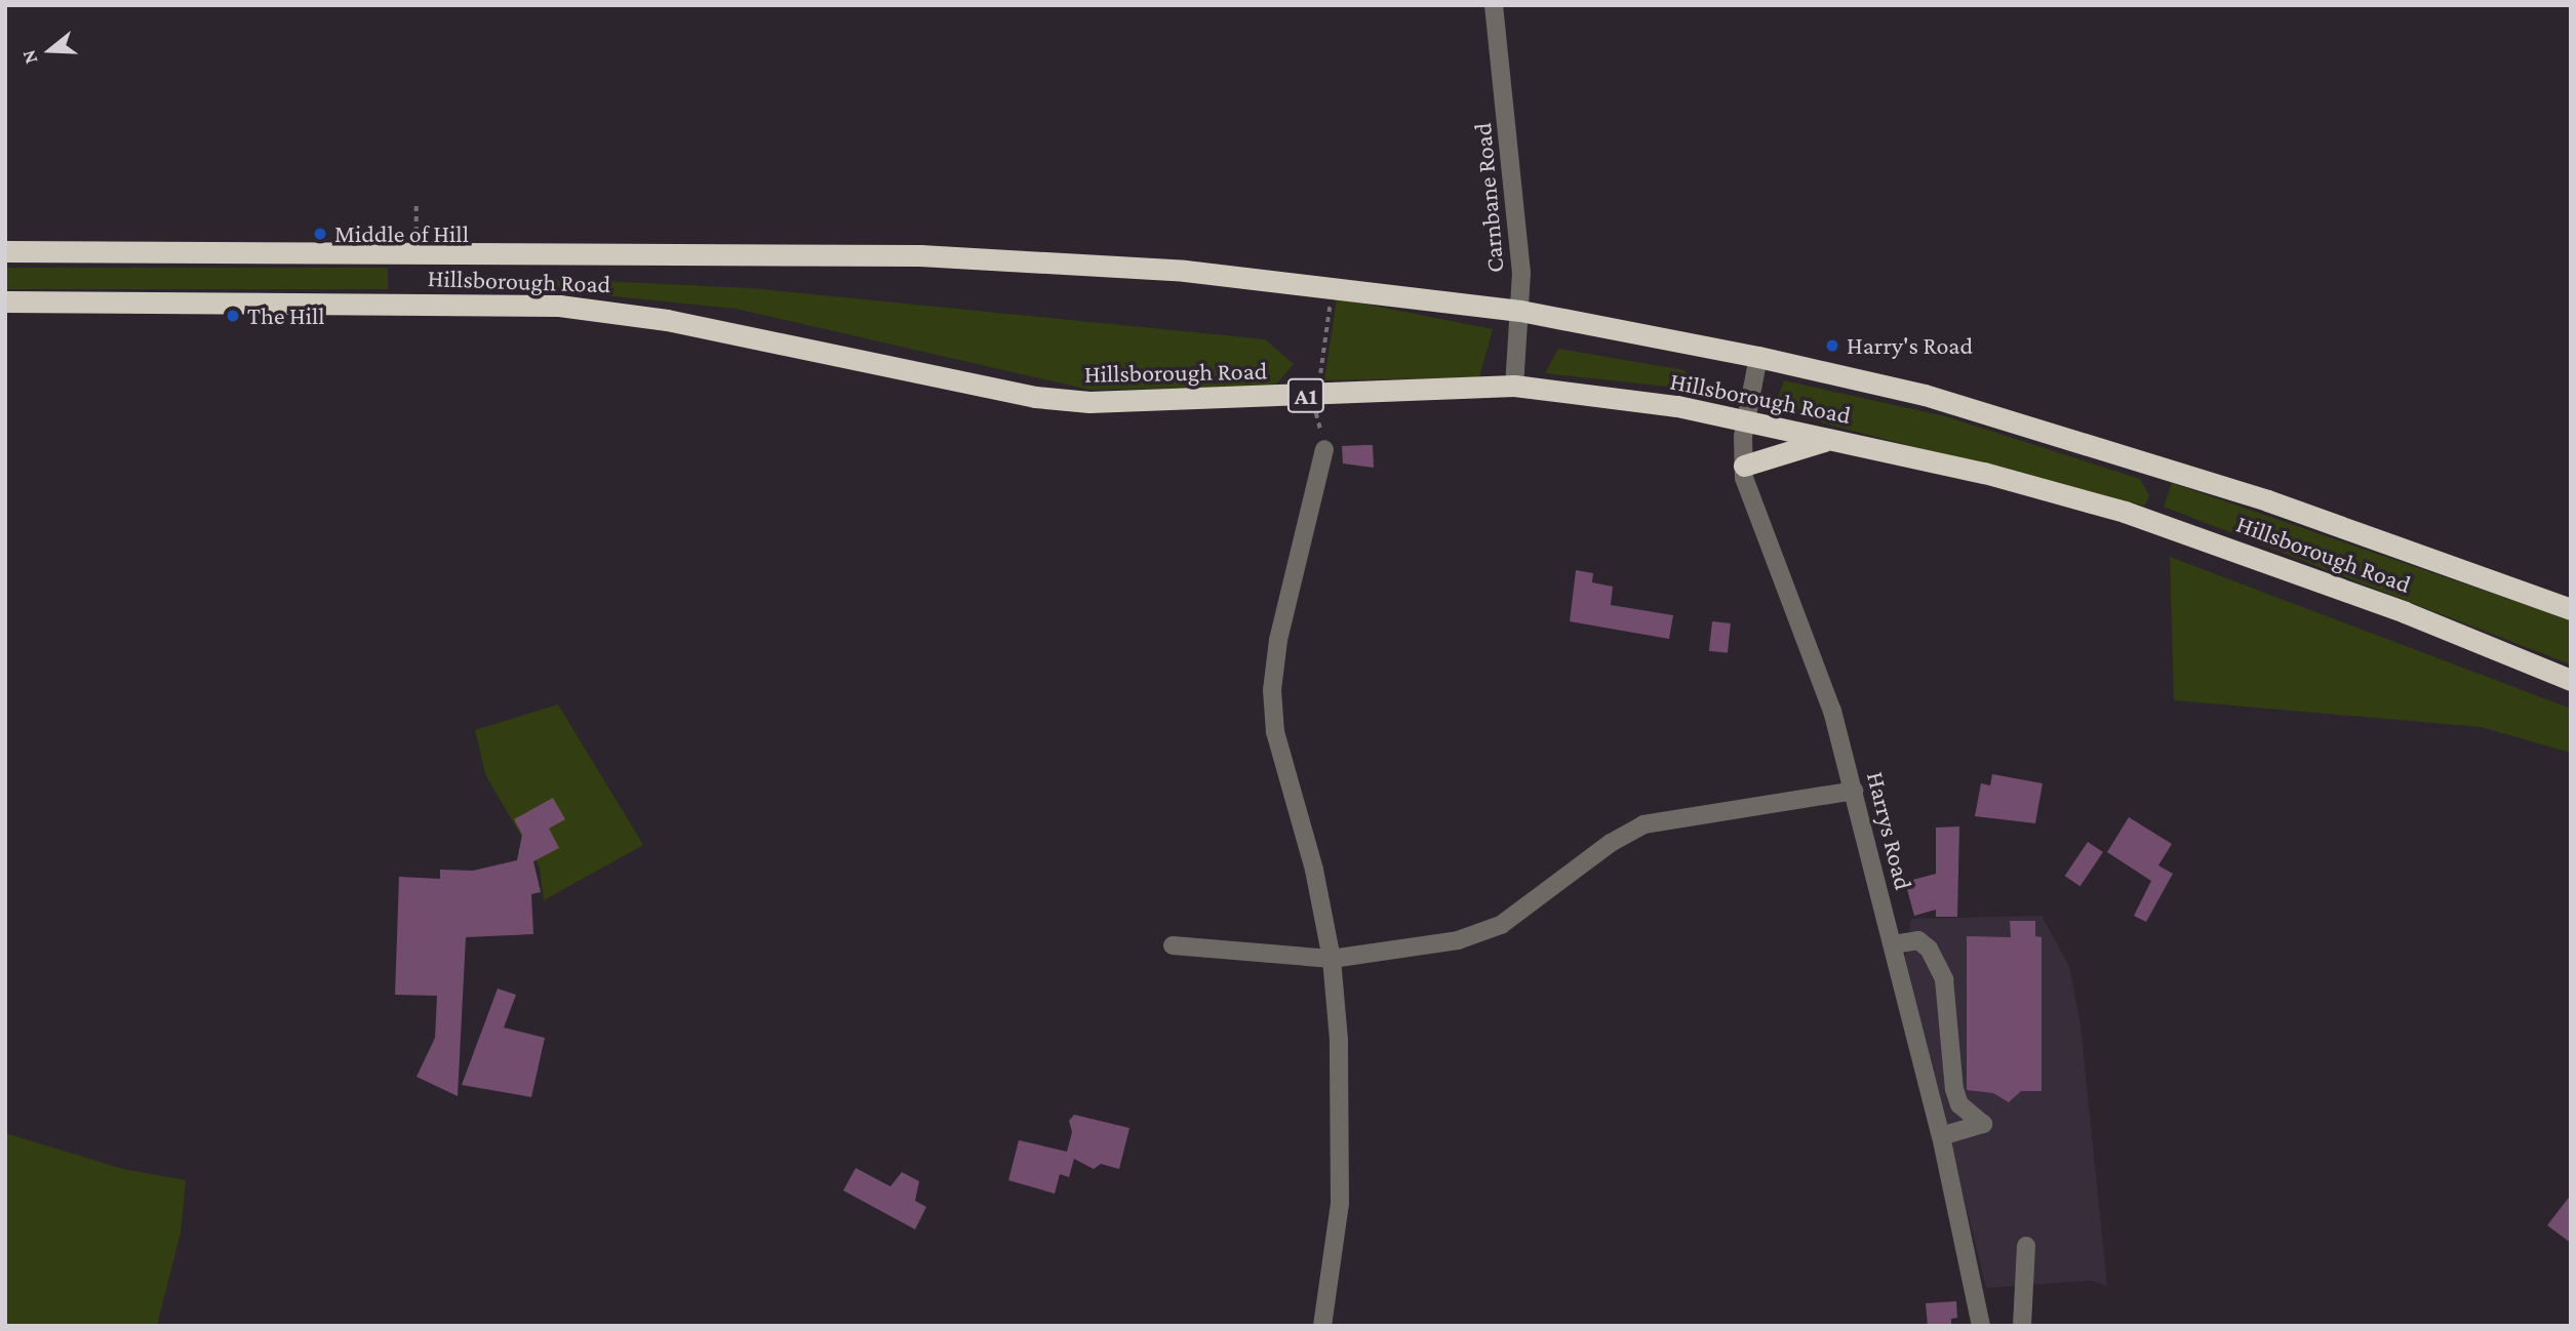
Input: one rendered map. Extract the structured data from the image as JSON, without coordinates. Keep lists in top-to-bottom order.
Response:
{
  "streets": {
    "highway": ["Hillsborough Road", "A1"],
    "street": ["Carnbane Road", "Harrys Road"]
  },
  "crossings": [
    ["Carnbane Road", "Hillsborough Road"],
    ["Hillsborough Road", "Harrys Road"]
  ],
  "places": ["Middle of Hill", "The Hill", "Harry's Road"],
  "north": "left"
}
